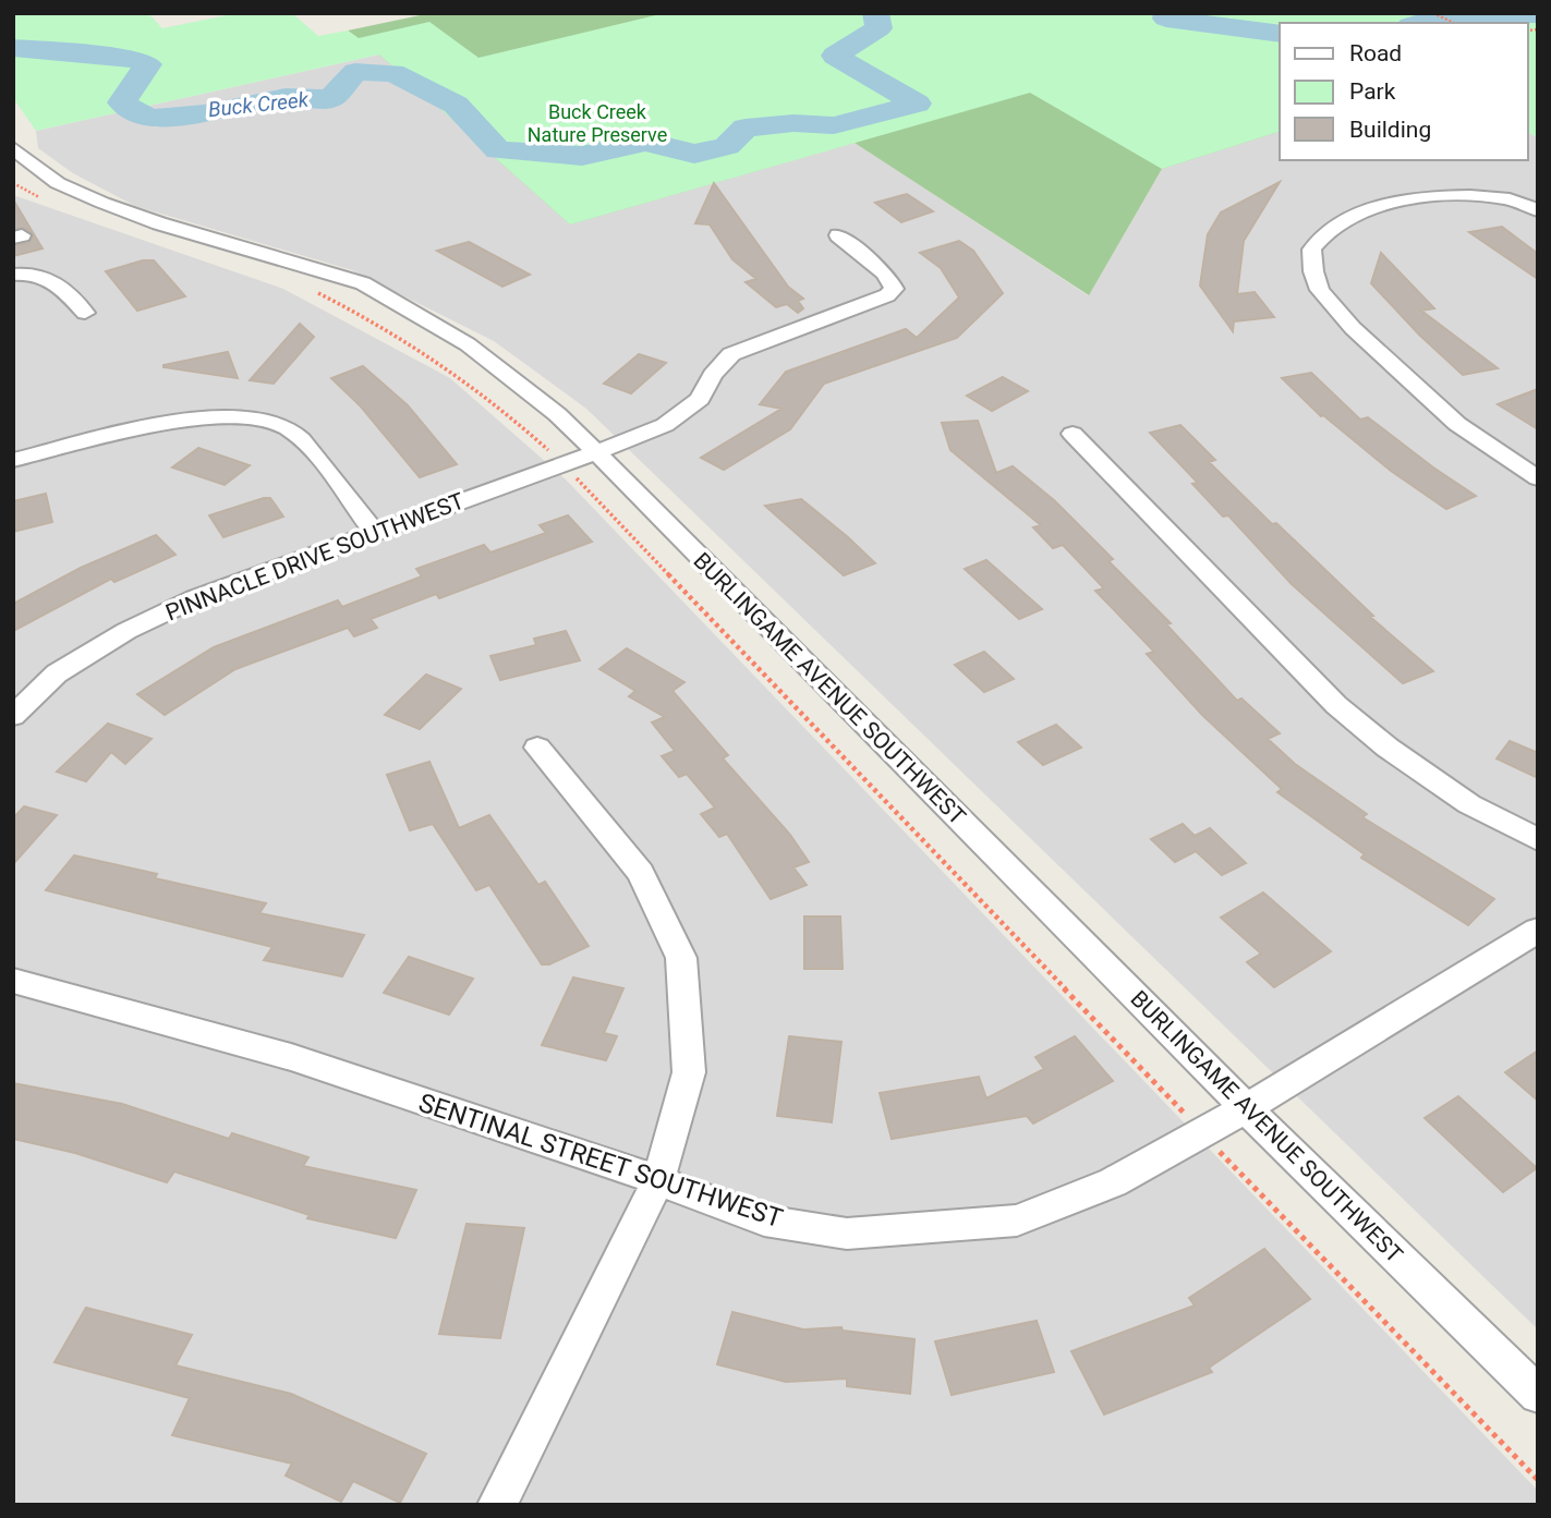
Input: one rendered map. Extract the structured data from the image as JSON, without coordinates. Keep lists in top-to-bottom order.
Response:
{
  "streets": {
    "street": ["PINNACLE DRIVE SOUTHWEST", "BURLINGAME AVENUE SOUTHWEST", "SENTINAL STREET SOUTHWEST"]
  },
  "crossings": [
    ["PINNACLE DRIVE SOUTHWEST", "BURLINGAME AVENUE SOUTHWEST"],
    ["BURLINGAME AVENUE SOUTHWEST", "SENTINAL STREET SOUTHWEST"]
  ],
  "water": ["Buck Creek"],
  "parks": ["Buck Creek Nature Preserve"],
  "legend": ["Road", "Park", "Building"]
}
